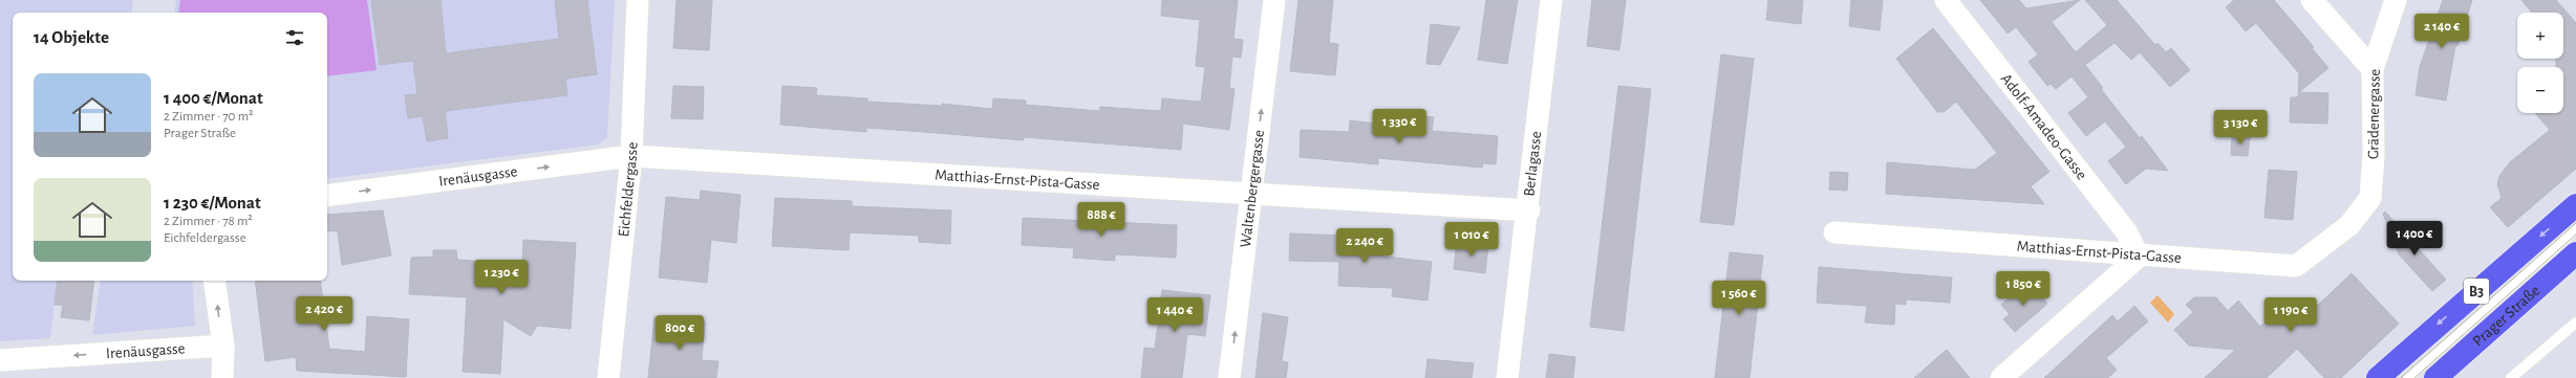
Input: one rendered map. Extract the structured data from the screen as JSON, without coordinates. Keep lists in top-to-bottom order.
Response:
{
  "streets": {
    "main road": ["B3", "Prager Straße"],
    "street": [
      "Grädenergasse",
      "Adolf-Amadeo-Gasse",
      "Berlagasse",
      "Irenäusgasse",
      "Matthias-Ernst-Pista-Gasse",
      "Eichfeldergasse",
      "Waltenbergergasse"
    ]
  },
  "crossings": [
    ["Grädenergasse", "Matthias-Ernst-Pista-Gasse"],
    ["Adolf-Amadeo-Gasse", "Matthias-Ernst-Pista-Gasse"],
    ["Berlagasse", "Matthias-Ernst-Pista-Gasse"],
    ["Irenäusgasse", "Matthias-Ernst-Pista-Gasse"],
    ["Irenäusgasse", "Eichfeldergasse"],
    ["Matthias-Ernst-Pista-Gasse", "Eichfeldergasse"],
    ["Matthias-Ernst-Pista-Gasse", "Waltenbergergasse"]
  ],
  "one_way": ["Waltenbergergasse"],
  "page": {
    "map_buttons": ["+", "−"],
    "heading": "14 Objekte",
    "price": [
      "2 140 €",
      "1 330 €",
      "3 130 €",
      "888 €",
      "1 400 €",
      "1 010 €",
      "2 240 €",
      "1 230 €",
      "1 850 €",
      "1 560 €",
      "2 420 €",
      "1 440 €",
      "1 190 €",
      "800 €"
    ],
    "list": [
      {
        "name": "1 400 €/Monat",
        "note": "2 Zimmer · 70 m² · Prager Straße"
      },
      {
        "name": "1 230 €/Monat",
        "note": "2 Zimmer · 78 m² · Eichfeldergasse"
      }
    ]
  }
}
